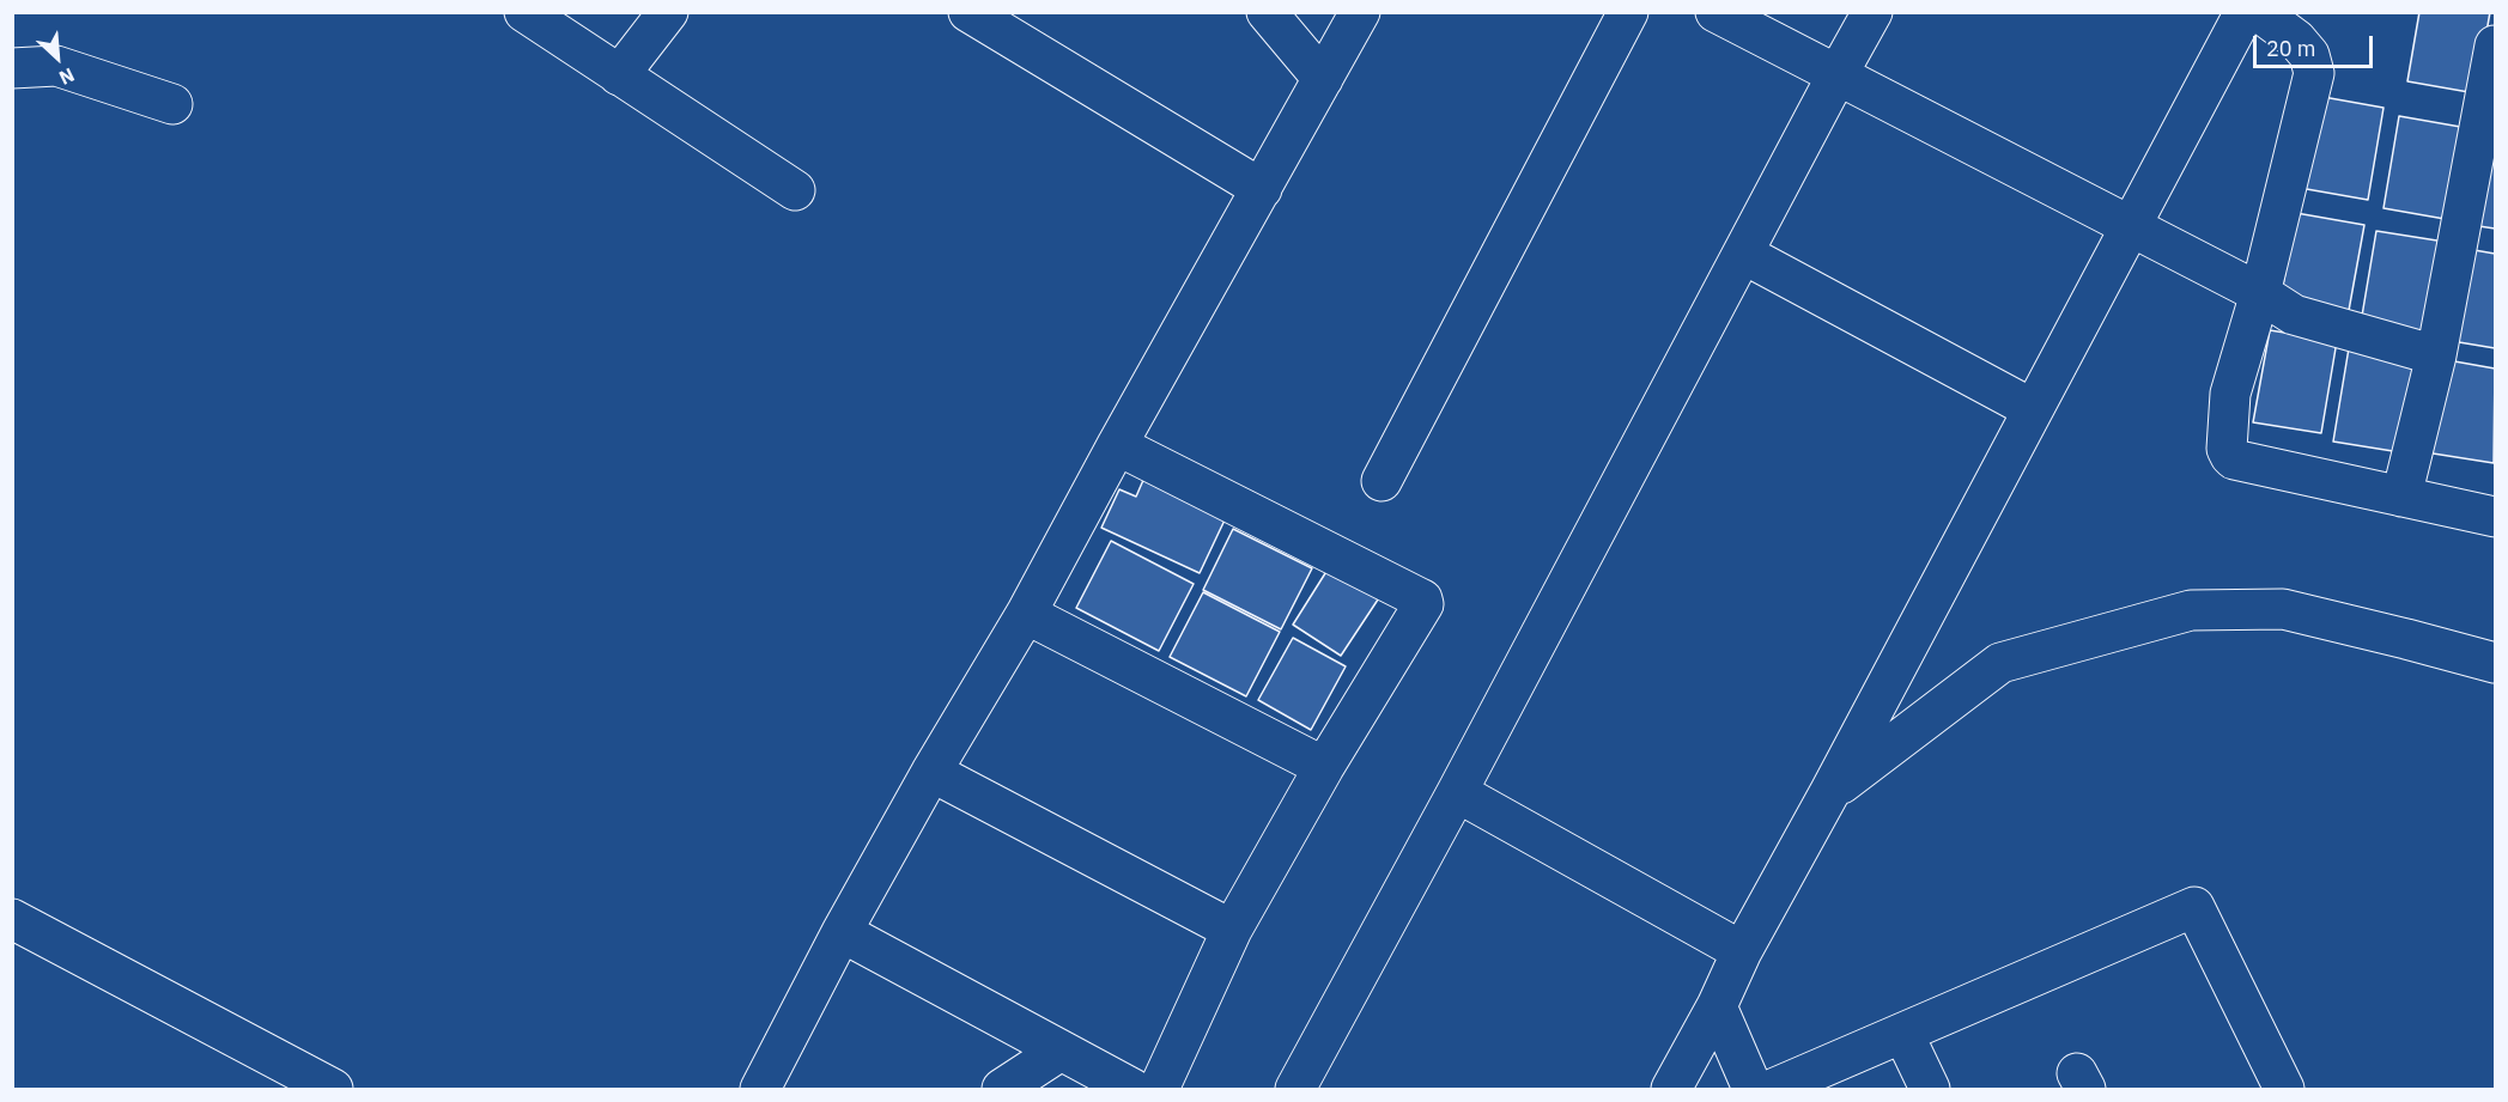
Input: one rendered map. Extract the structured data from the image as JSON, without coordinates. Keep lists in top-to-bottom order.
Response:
{
  "scale_bar": "20 m",
  "north": "bottom right"
}
